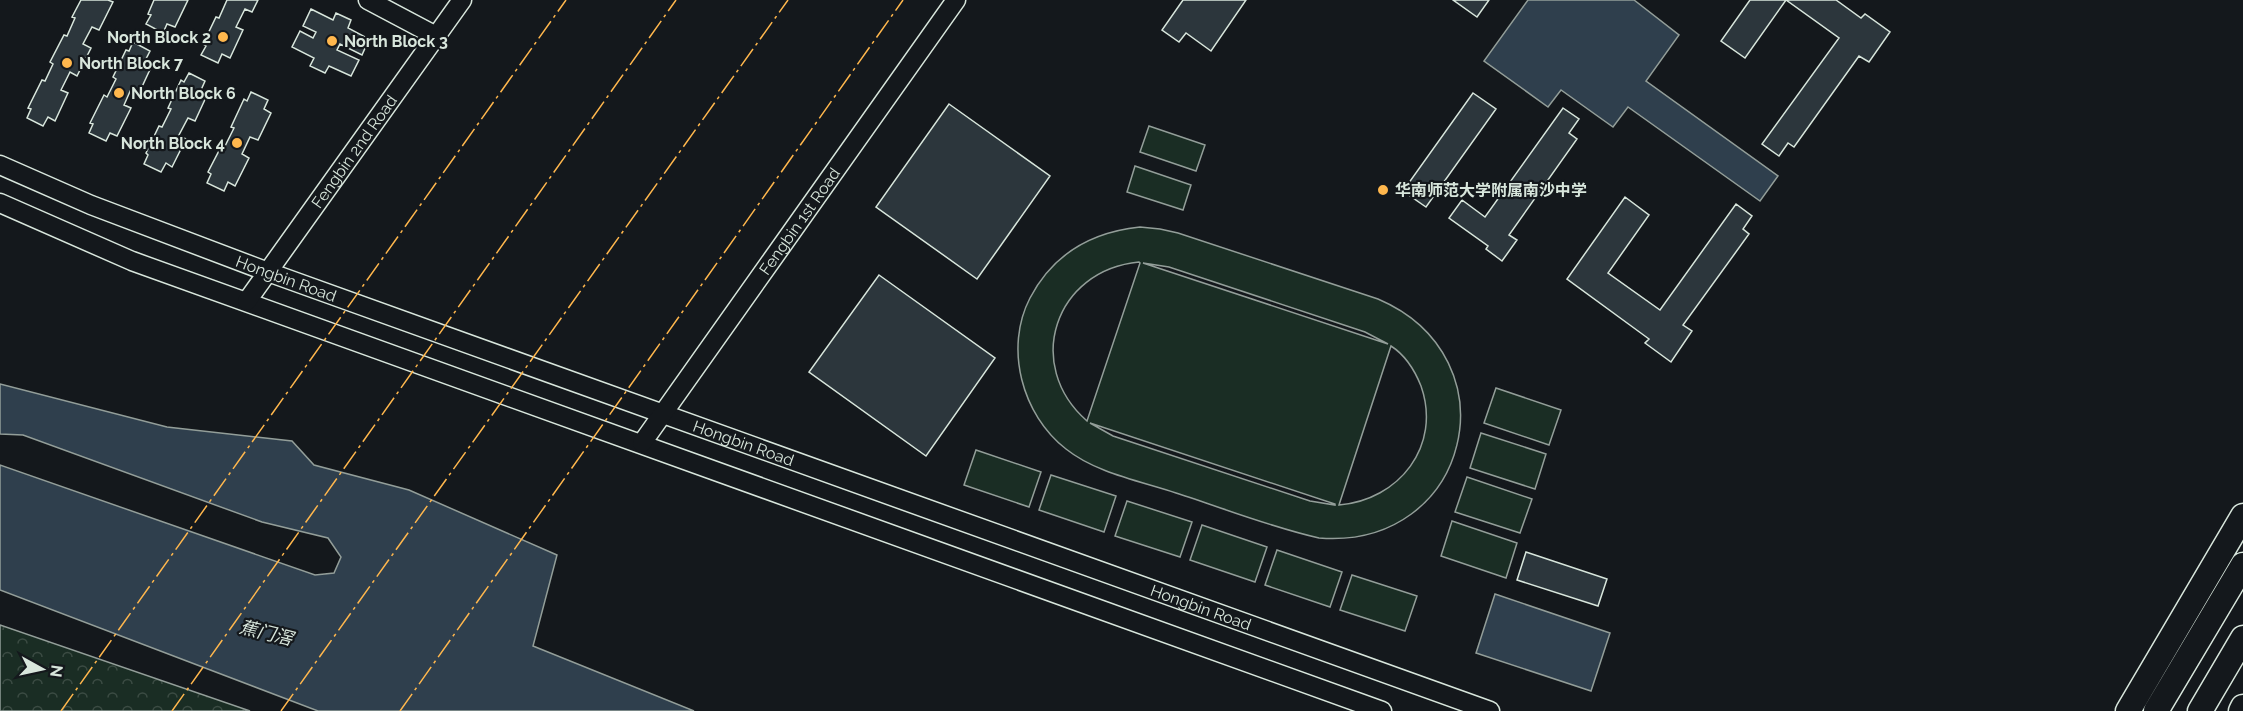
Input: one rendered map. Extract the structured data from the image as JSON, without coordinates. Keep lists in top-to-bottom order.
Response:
{
  "streets": {
    "street": ["Fengbin 2nd Road", "Fengbin 1st Road", "Hongbin Road"]
  },
  "crossings": [
    ["Fengbin 2nd Road", "Hongbin Road"],
    ["Fengbin 1st Road", "Hongbin Road"]
  ],
  "water": ["蕉门滘"],
  "places": [
    "North Block 2",
    "North Block 3",
    "North Block 7",
    "North Block 6",
    "North Block 4",
    "华南师范大学附属南沙中学"
  ],
  "north": "right"
}
